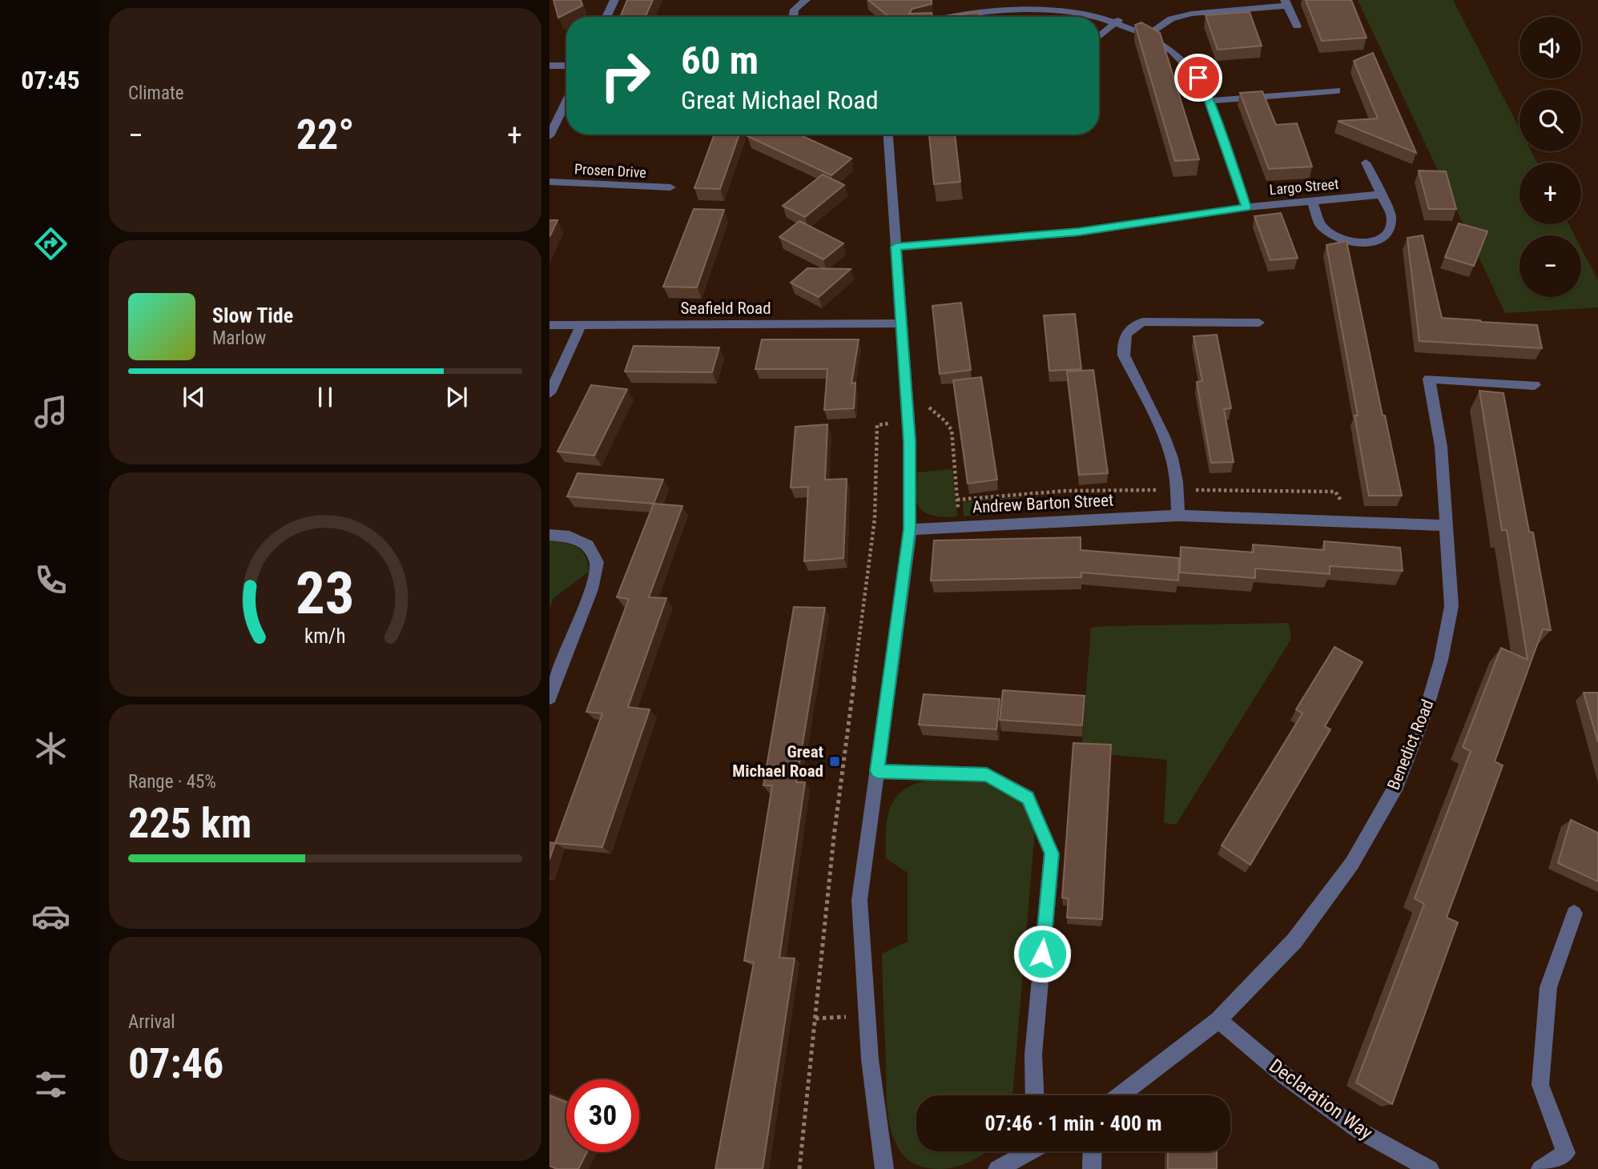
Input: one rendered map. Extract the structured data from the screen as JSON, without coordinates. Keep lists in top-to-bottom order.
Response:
{
  "streets": {
    "street": [
      "Prosen Drive",
      "Largo Street",
      "Seafield Road",
      "Andrew Barton Street",
      "Benedict Road",
      "Declaration Way"
    ]
  },
  "crossings": [
    ["Andrew Barton Street", "Benedict Road"],
    ["Benedict Road", "Declaration Way"]
  ],
  "places": {
    "transit": ["Great Michael Road"]
  },
  "page": {
    "tabs": "07:45",
    "tile": [
      "Climate",
      ["Range · 45%", "225 km"],
      ["Arrival", "07:46"]
    ],
    "map_buttons": ["+", "−"],
    "turn": ["60 m", "Great Michael Road"],
    "heat": ["−", "22°", "+"],
    "song": ["Slow Tide", "Marlow"],
    "limit": "30",
    "trip": "07:46 · 1 min · 400 m",
    "gauge": ["23", "km/h"]
  }
}
